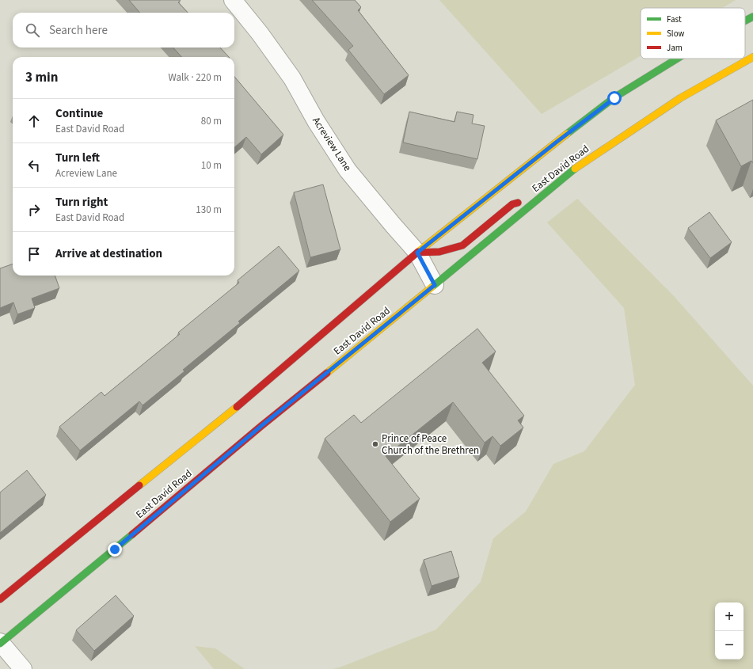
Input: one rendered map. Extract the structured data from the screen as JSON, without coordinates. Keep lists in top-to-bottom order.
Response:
{
  "streets": {
    "street": ["Acreview Lane", "East David Road"]
  },
  "crossings": [
    ["Acreview Lane", "East David Road"]
  ],
  "places": ["Prince of Peace Church of the Brethren"],
  "legend": ["Fast", "Slow", "Jam"],
  "page": {
    "search": "Search here",
    "heading": ["3 min", "Walk · 220 m"],
    "list": [
      ["Continue", "East David Road", "80 m"],
      ["Turn left", "Acreview Lane", "10 m"],
      ["Turn right", "East David Road", "130 m"],
      "Arrive at destination"
    ],
    "map_buttons": ["+", "−"]
  }
}
